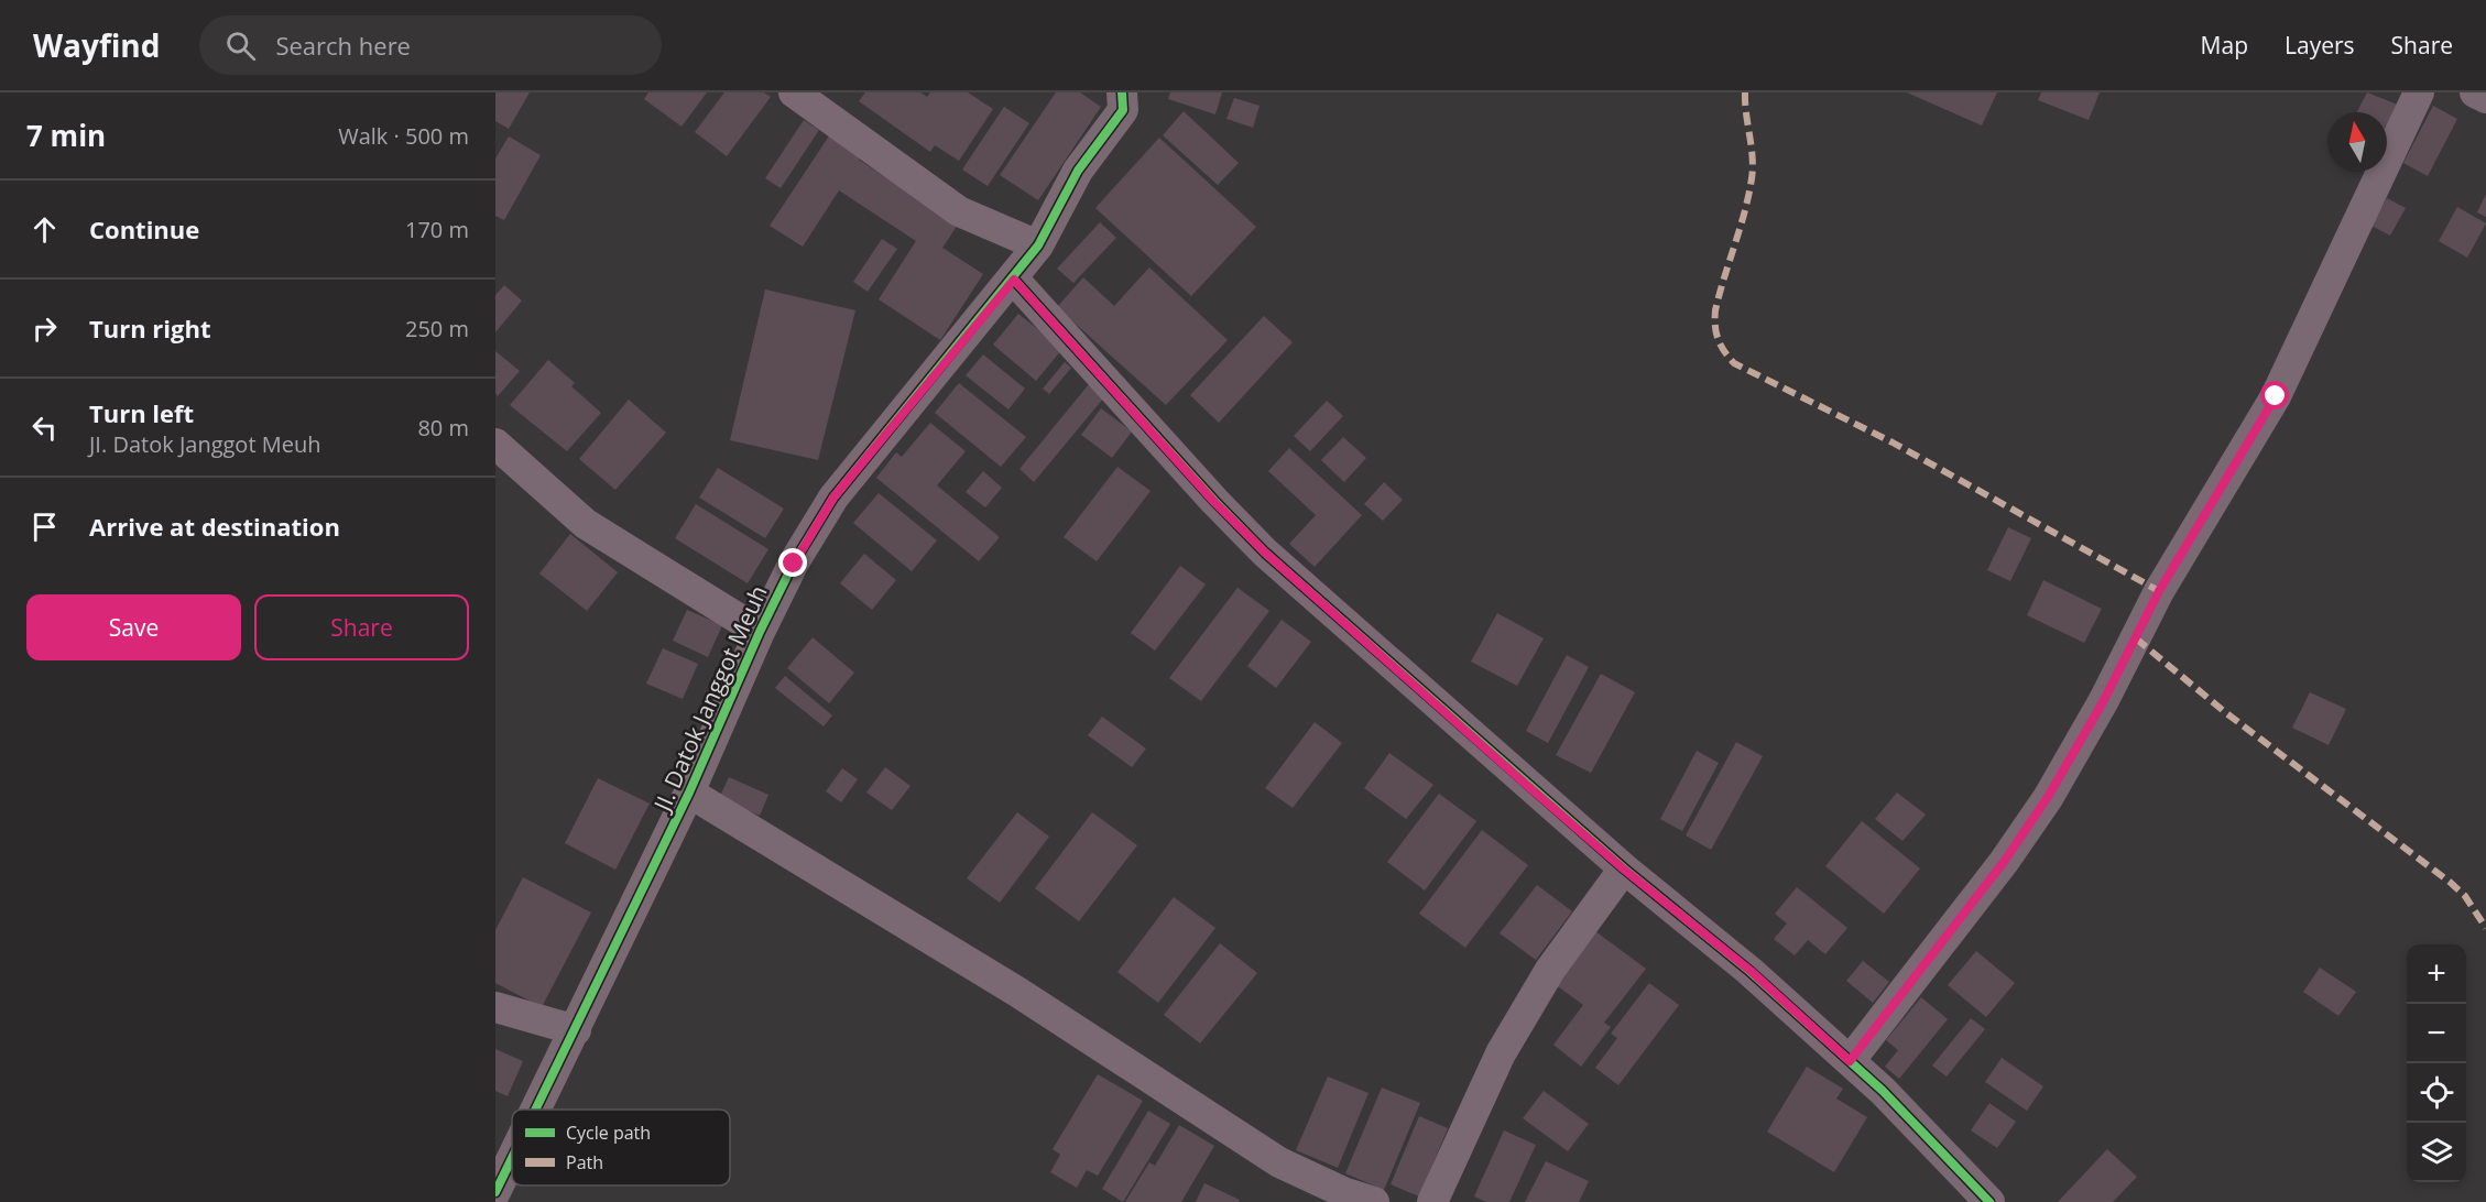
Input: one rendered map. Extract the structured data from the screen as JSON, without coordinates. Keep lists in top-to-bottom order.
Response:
{
  "streets": {
    "street": ["JI. Datok Janggot Meuh"]
  },
  "legend": ["Cycle path", "Path"],
  "north": "top",
  "page": {
    "header": "Wayfind",
    "search": "Search here",
    "nav": ["Map", "Layers", "Share"],
    "heading": ["7 min", "Walk · 500 m"],
    "list": [
      ["Continue", "170 m"],
      ["Turn right", "250 m"],
      ["Turn left", "JI. Datok Janggot Meuh", "80 m"],
      "Arrive at destination"
    ],
    "buttons": ["Save", "Share"],
    "map_buttons": ["+", "−"]
  }
}
